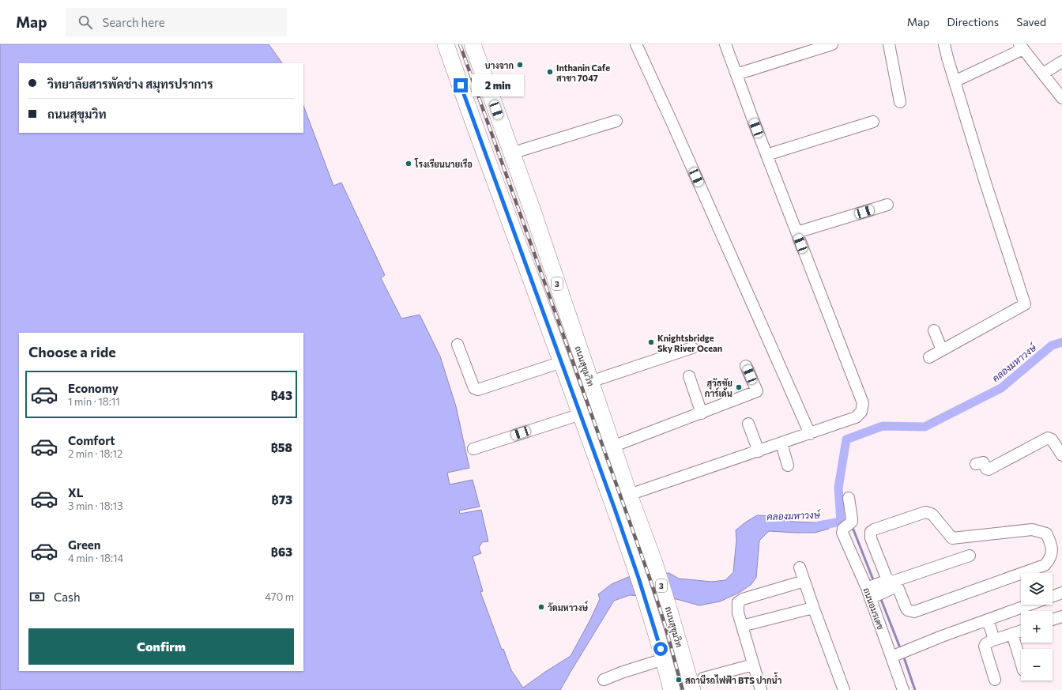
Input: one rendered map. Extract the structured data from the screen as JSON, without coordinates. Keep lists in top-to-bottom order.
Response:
{
  "streets": {
    "highway": ["3", "ถนนสุขุมวิท"],
    "street": ["ถนนอมรเดช"]
  },
  "water": ["คลองมหาวงษ์"],
  "places": [
    "บางจาก",
    "Inthanin Cafe สาขา 7047",
    "โรงเรียนนายเรือ",
    "Knightsbridge Sky River Ocean",
    "สุวัธชัย การ์เด้น",
    "วัดมหาวงษ์",
    "สถานีรถไฟฟ้า BTS ปากน้ำ"
  ],
  "page": {
    "header": "Map",
    "search": "Search here",
    "nav": ["Map", "Directions", "Saved"],
    "banner": ["วิทยาลัยสารพัดช่าง สมุทรปราการ", "ถนนสุขุมวิท"],
    "bubble": "2 min",
    "heading": "Choose a ride",
    "list": [
      {
        "name": "Economy",
        "note": "1 min · 18:11",
        "value": "฿43"
      },
      {
        "name": "Comfort",
        "note": "2 min · 18:12",
        "value": "฿58"
      },
      {
        "name": "XL",
        "note": "3 min · 18:13",
        "value": "฿73"
      },
      {
        "name": "Green",
        "note": "4 min · 18:14",
        "value": "฿63"
      }
    ],
    "map_buttons": ["+", "−"],
    "pay": ["Cash", "470 m"],
    "buttons": "Confirm"
  }
}
